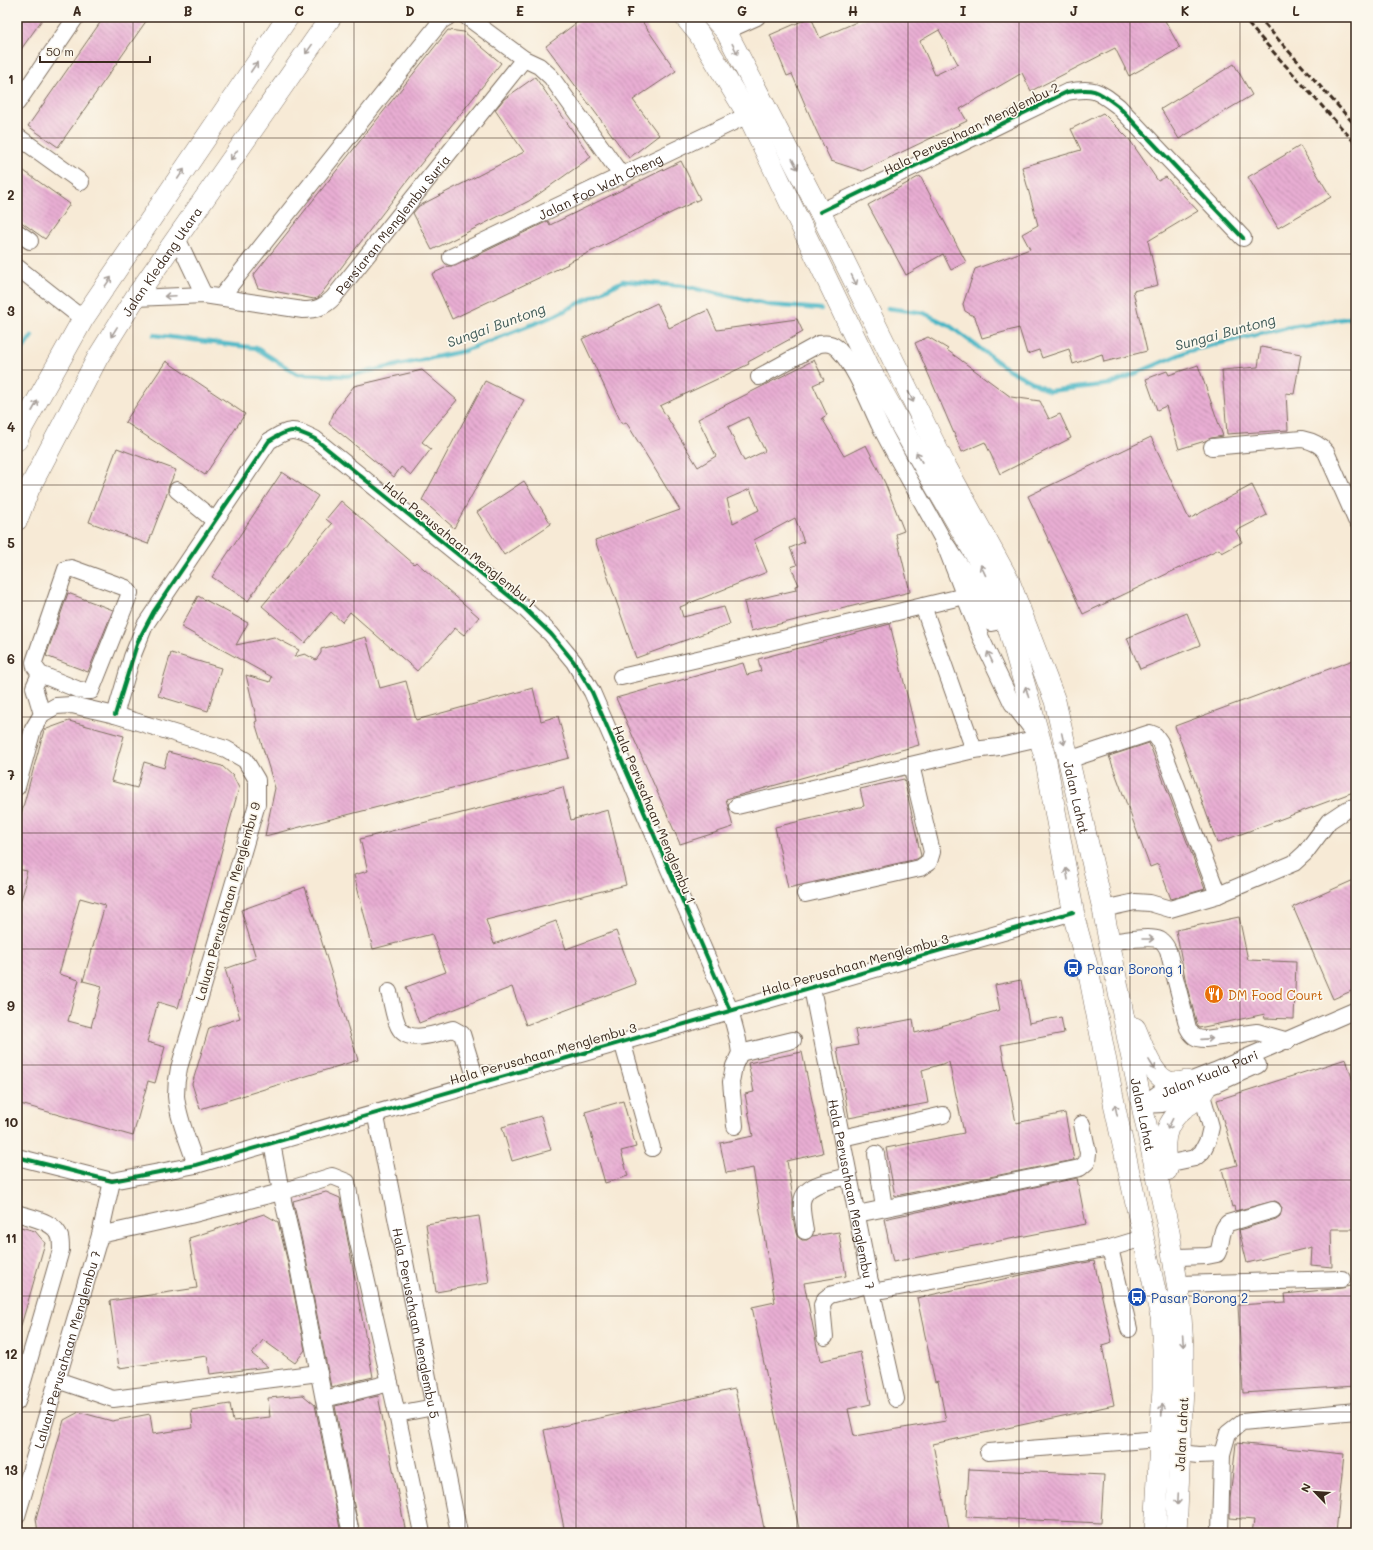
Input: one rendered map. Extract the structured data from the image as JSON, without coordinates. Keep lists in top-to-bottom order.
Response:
{
  "streets": {
    "main road": ["Jalan Kledang Utara", "Jalan Lahat"],
    "street": [
      "Hala Perusahaan Menglembu 2",
      "Jalan Foo Wah Cheng",
      "Persiaran Menglembu Suria",
      "Hala Perusahaan Menglembu 1",
      "Laluan Perusahaan Menglembu 9",
      "Hala Perusahaan Menglembu 3",
      "Jalan Kuala Pari",
      "Hala Perusahaan Menglembu 7",
      "Hala Perusahaan Menglembu 5",
      "Laluan Perusahaan Menglembu 7"
    ]
  },
  "crossings": [
    ["Hala Perusahaan Menglembu 2", "Jalan Lahat"],
    ["Persiaran Menglembu Suria", "Jalan Kledang Utara"],
    ["Hala Perusahaan Menglembu 1", "Laluan Perusahaan Menglembu 9"],
    ["Hala Perusahaan Menglembu 1", "Hala Perusahaan Menglembu 3"],
    ["Jalan Lahat", "Jalan Kuala Pari"],
    ["Laluan Perusahaan Menglembu 9", "Hala Perusahaan Menglembu 3"],
    ["Hala Perusahaan Menglembu 3", "Hala Perusahaan Menglembu 7"],
    ["Hala Perusahaan Menglembu 3", "Hala Perusahaan Menglembu 5"],
    ["Hala Perusahaan Menglembu 3", "Laluan Perusahaan Menglembu 7"]
  ],
  "water": ["Sungai Buntong"],
  "places": {
    "bus stop": ["Pasar Borong 1", "Pasar Borong 2"],
    "restaurant": ["DM Food Court"]
  },
  "scale_bar": "50 m",
  "north": "top left",
  "grid": {
    "columns": [
      "A",
      "B",
      "C",
      "D",
      "E",
      "F",
      "G",
      "H",
      "I",
      "J",
      "K",
      "L"
    ],
    "rows": [
      "1",
      "2",
      "3",
      "4",
      "5",
      "6",
      "7",
      "8",
      "9",
      "10",
      "11",
      "12",
      "13"
    ]
  }
}
